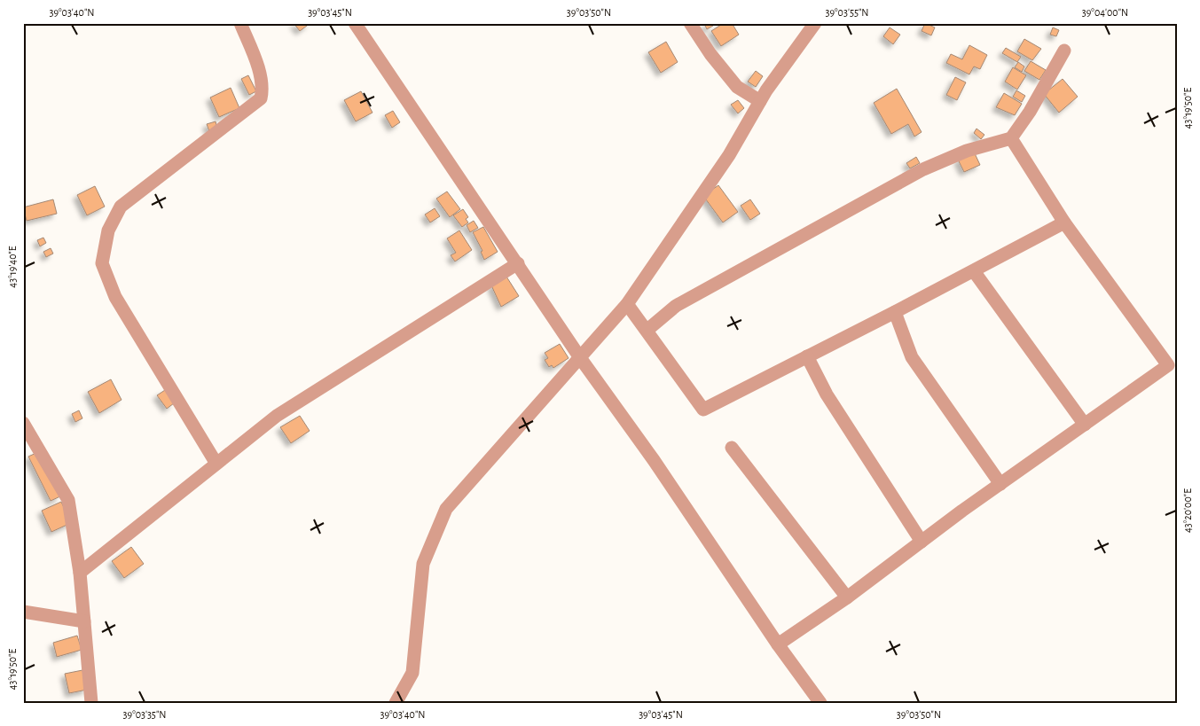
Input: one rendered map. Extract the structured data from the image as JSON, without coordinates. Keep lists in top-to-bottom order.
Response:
{
  "coordinates": [
    "39°03'40\"N",
    "39°03'45\"N",
    "39°03'50\"N",
    "39°03'55\"N",
    "39°04'00\"N",
    "43°19'50\"E",
    "43°19'40\"E",
    "43°20'00\"E",
    "39°03'35\"N"
  ]
}
